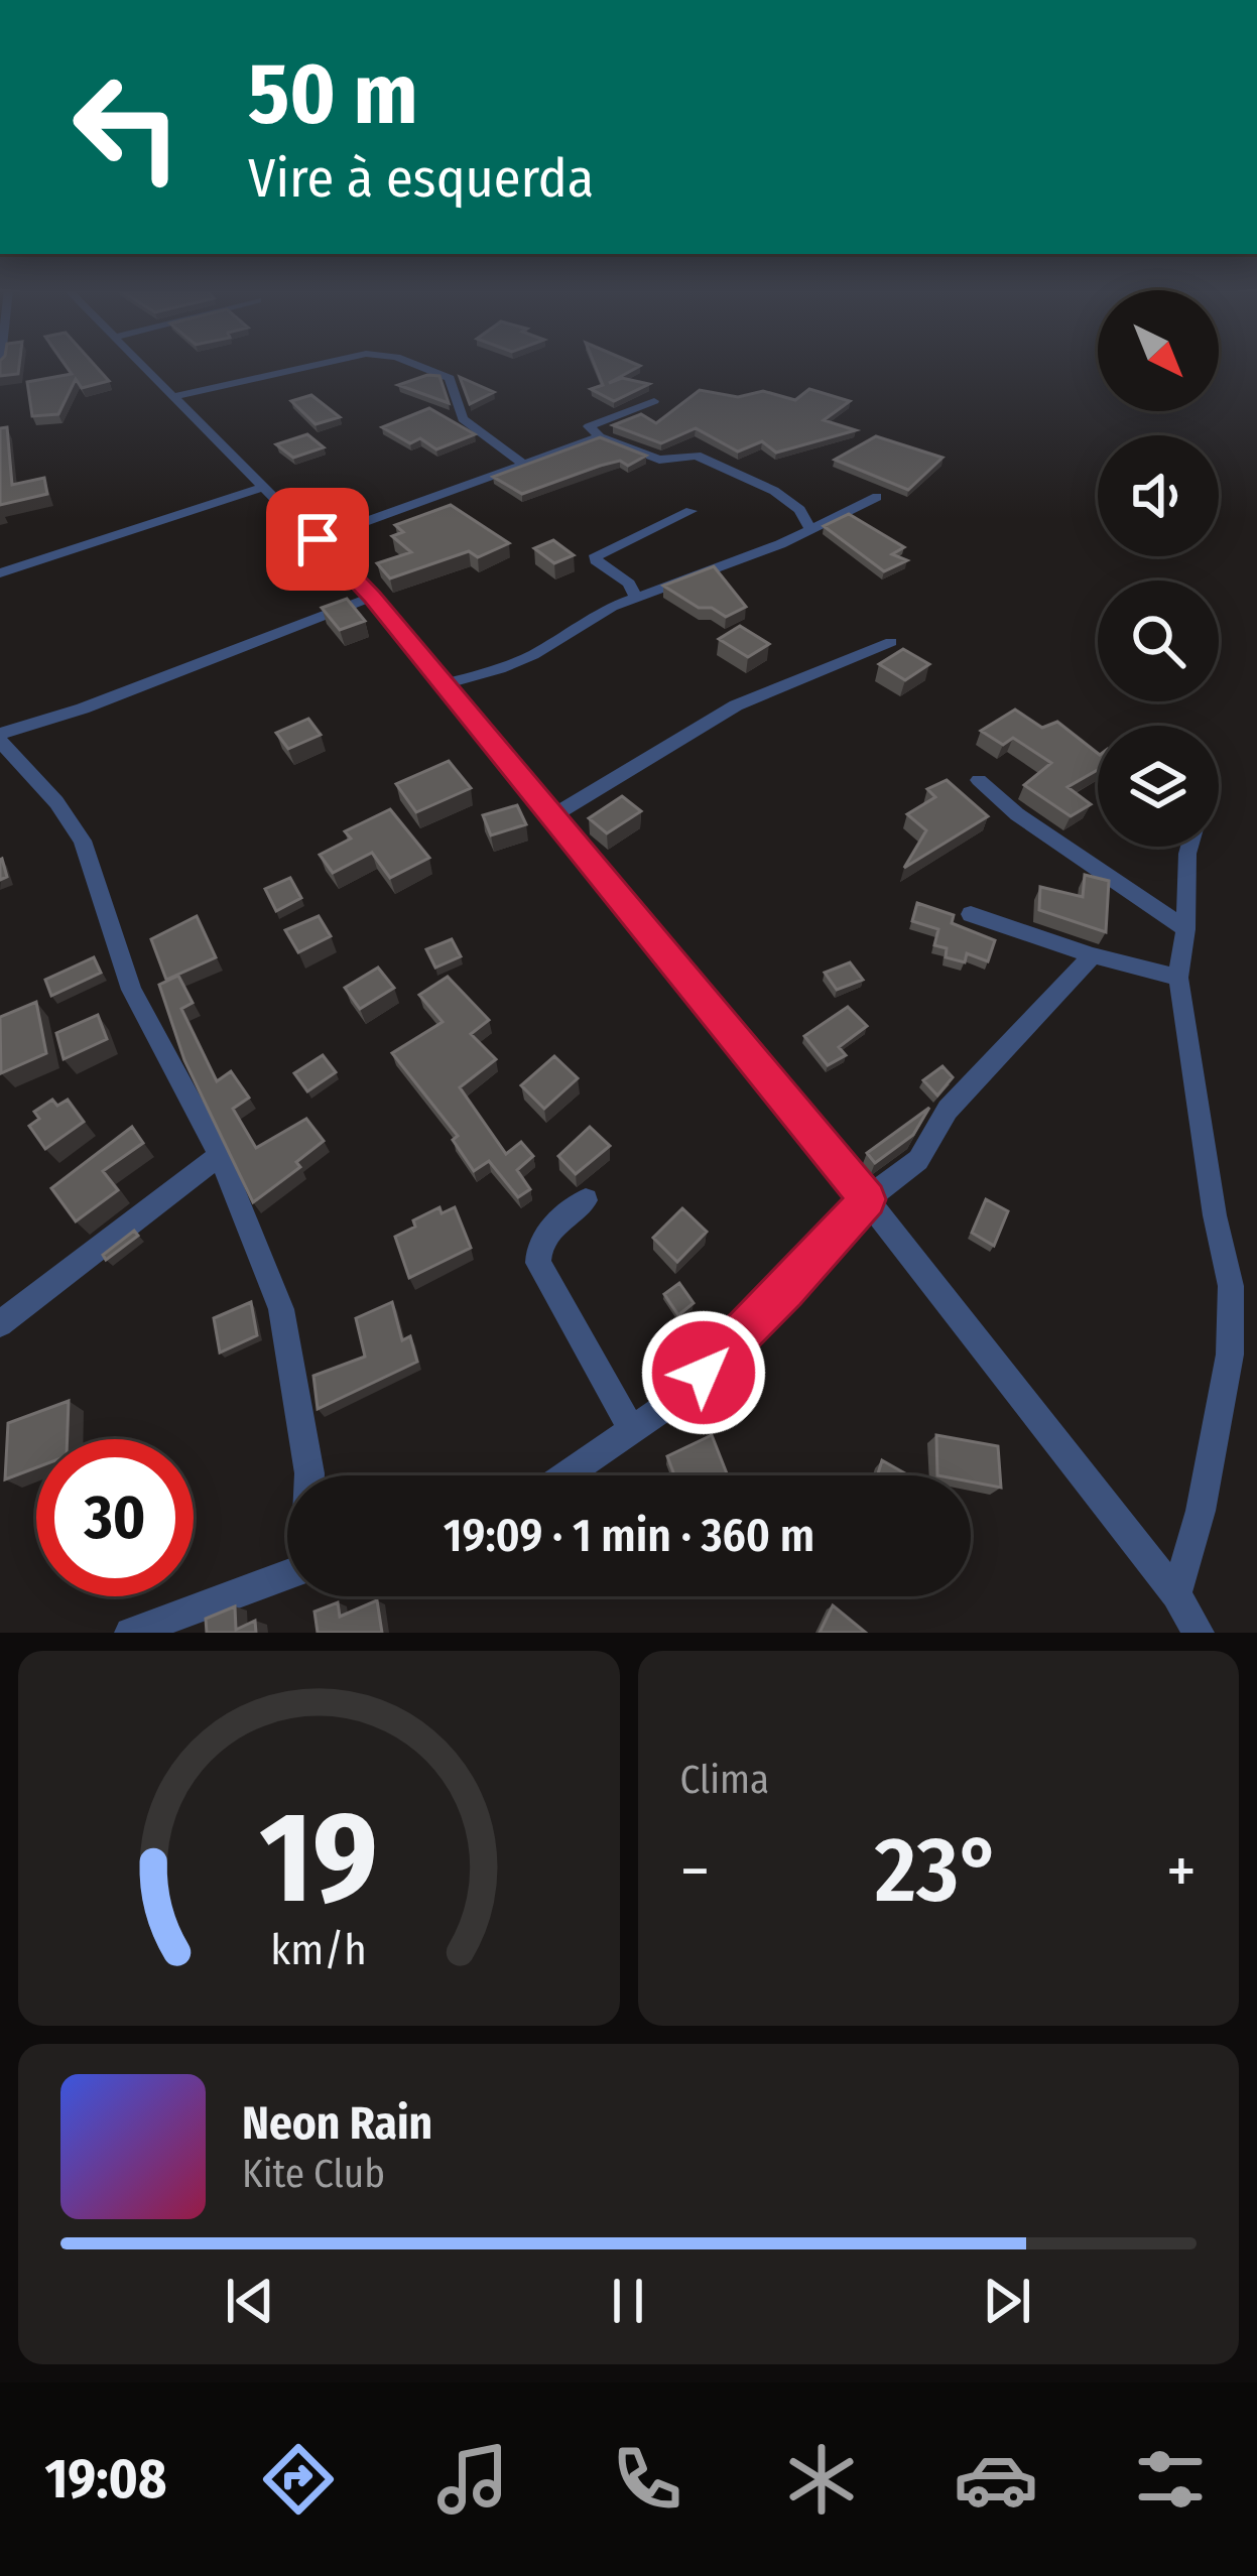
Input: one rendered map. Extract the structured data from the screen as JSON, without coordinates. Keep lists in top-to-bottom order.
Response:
{
  "north": "bottom right",
  "page": {
    "turn": ["50 m", "Vire à esquerda"],
    "limit": "30",
    "trip": "19:09 · 1 min · 360 m",
    "tile": "Clima",
    "heat": ["−", "23°", "+"],
    "song": ["Neon Rain", "Kite Club"],
    "tabs": "19:08",
    "gauge": ["19", "km/h"]
  }
}
